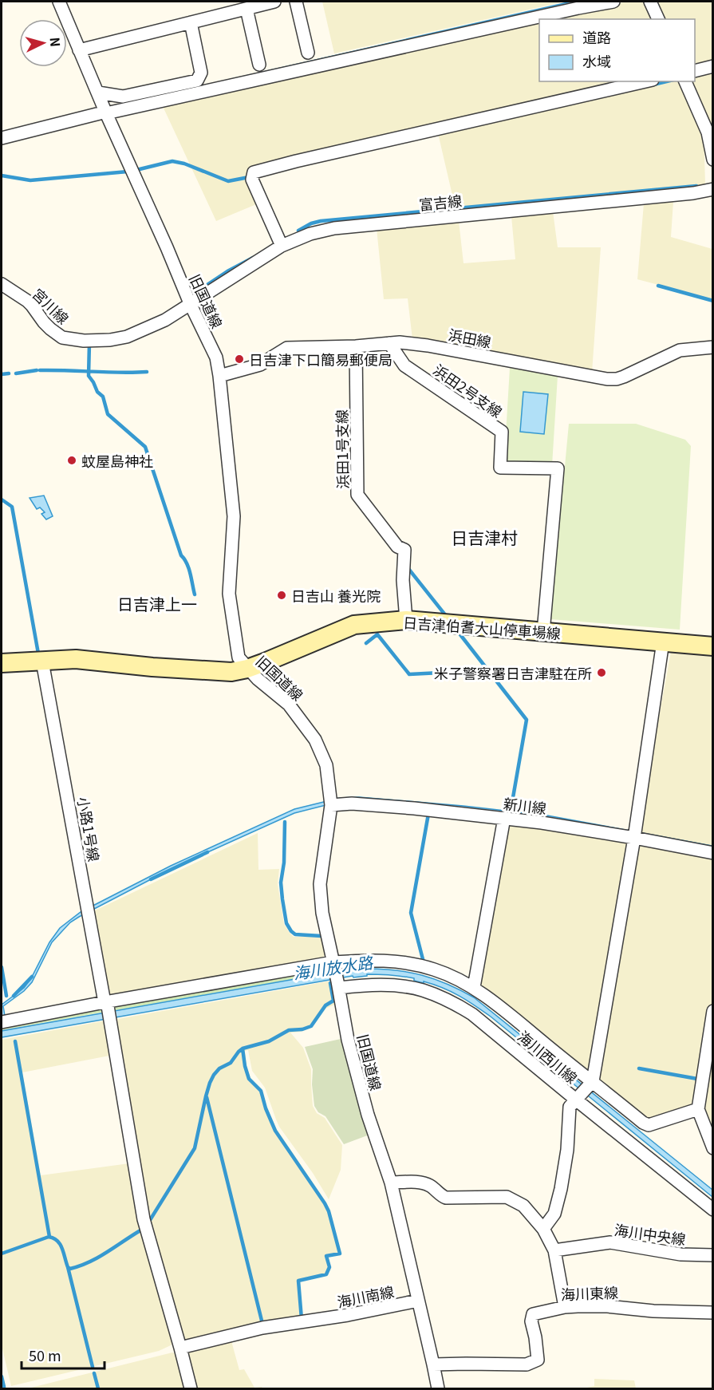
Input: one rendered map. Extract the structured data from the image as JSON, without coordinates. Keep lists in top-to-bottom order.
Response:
{
  "streets": {
    "main road": ["日吉津伯耆大山停車場線"],
    "street": [
      "富吉線",
      "旧国道線",
      "宮川線",
      "浜田線",
      "浜田2号支線",
      "浜田1号支線",
      "新川線",
      "小路1号線",
      "海川西川線",
      "海川中央線",
      "海川東線",
      "海川南線"
    ]
  },
  "crossings": [
    ["富吉線", "旧国道線"],
    ["富吉線", "宮川線"],
    ["旧国道線", "宮川線"],
    ["旧国道線", "浜田線"],
    ["旧国道線", "日吉津伯耆大山停車場線"],
    ["旧国道線", "新川線"],
    ["旧国道線", "海川西川線"],
    ["旧国道線", "海川東線"],
    ["旧国道線", "海川南線"],
    ["浜田線", "浜田2号支線"],
    ["浜田線", "浜田1号支線"],
    ["浜田2号支線", "日吉津伯耆大山停車場線"],
    ["浜田1号支線", "日吉津伯耆大山停車場線"],
    ["日吉津伯耆大山停車場線", "小路1号線"],
    ["小路1号線", "海川南線"]
  ],
  "districts": ["日吉津村", "日吉津上一"],
  "water": ["海川放水路"],
  "places": [
    "日吉津下口簡易郵便局",
    "蚊屋島神社",
    "日吉山 養光院",
    "米子警察署日吉津駐在所"
  ],
  "legend": ["道路", "水域"],
  "scale_bar": "50 m",
  "north": "right"
}
